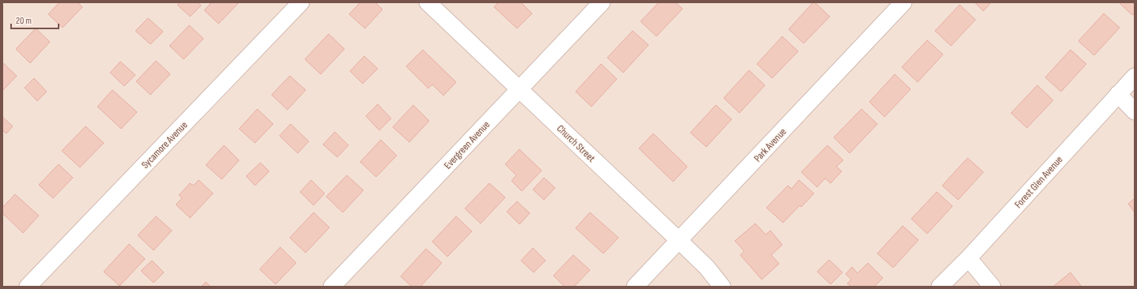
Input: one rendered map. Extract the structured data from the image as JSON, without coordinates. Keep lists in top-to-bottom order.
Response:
{
  "streets": {
    "street": [
      "Church Street",
      "Sycamore Avenue",
      "Evergreen Avenue",
      "Park Avenue",
      "Forest Glen Avenue"
    ]
  },
  "crossings": [
    ["Church Street", "Evergreen Avenue"],
    ["Church Street", "Park Avenue"]
  ],
  "scale_bar": "20 m"
}
